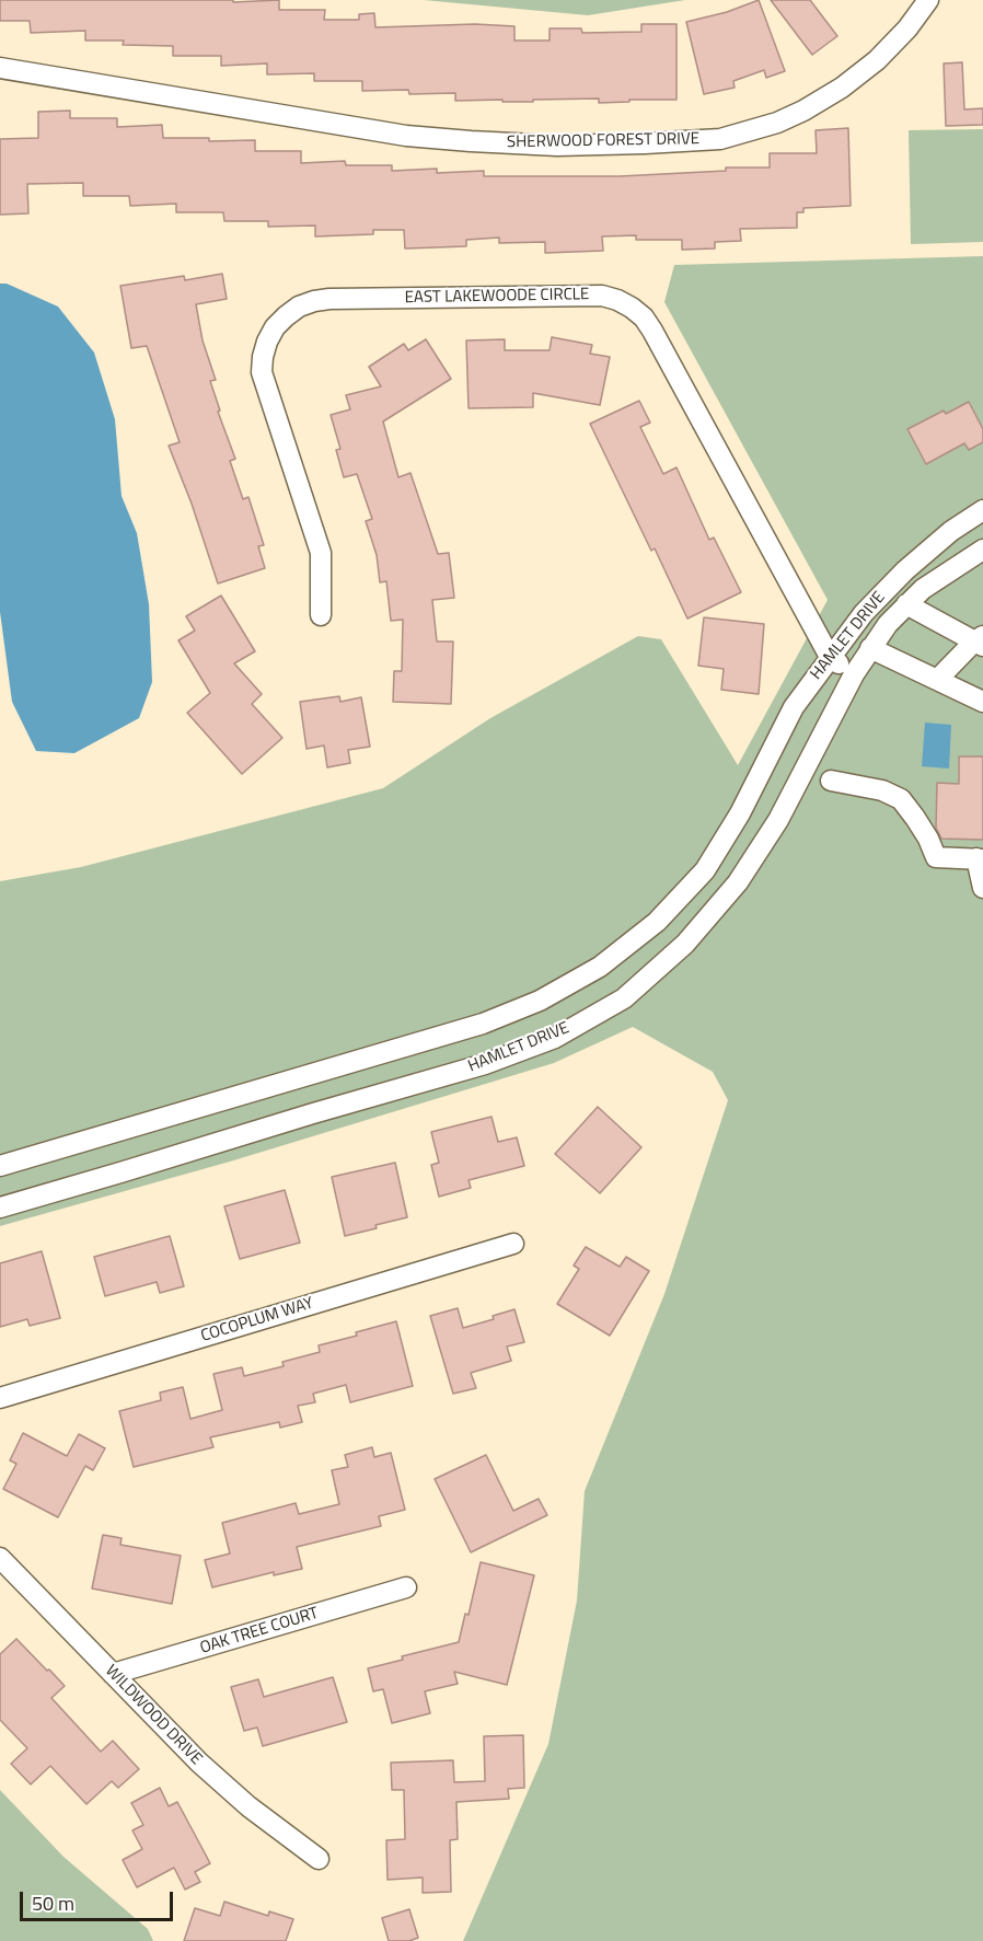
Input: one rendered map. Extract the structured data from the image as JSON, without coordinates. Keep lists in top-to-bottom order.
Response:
{
  "streets": {
    "street": [
      "SHERWOOD FOREST DRIVE",
      "EAST LAKEWOODE CIRCLE",
      "HAMLET DRIVE",
      "COCOPLUM WAY",
      "OAK TREE COURT",
      "WILDWOOD DRIVE"
    ]
  },
  "crossings": [
    ["EAST LAKEWOODE CIRCLE", "HAMLET DRIVE"],
    ["OAK TREE COURT", "WILDWOOD DRIVE"]
  ],
  "scale_bar": "50 m"
}
